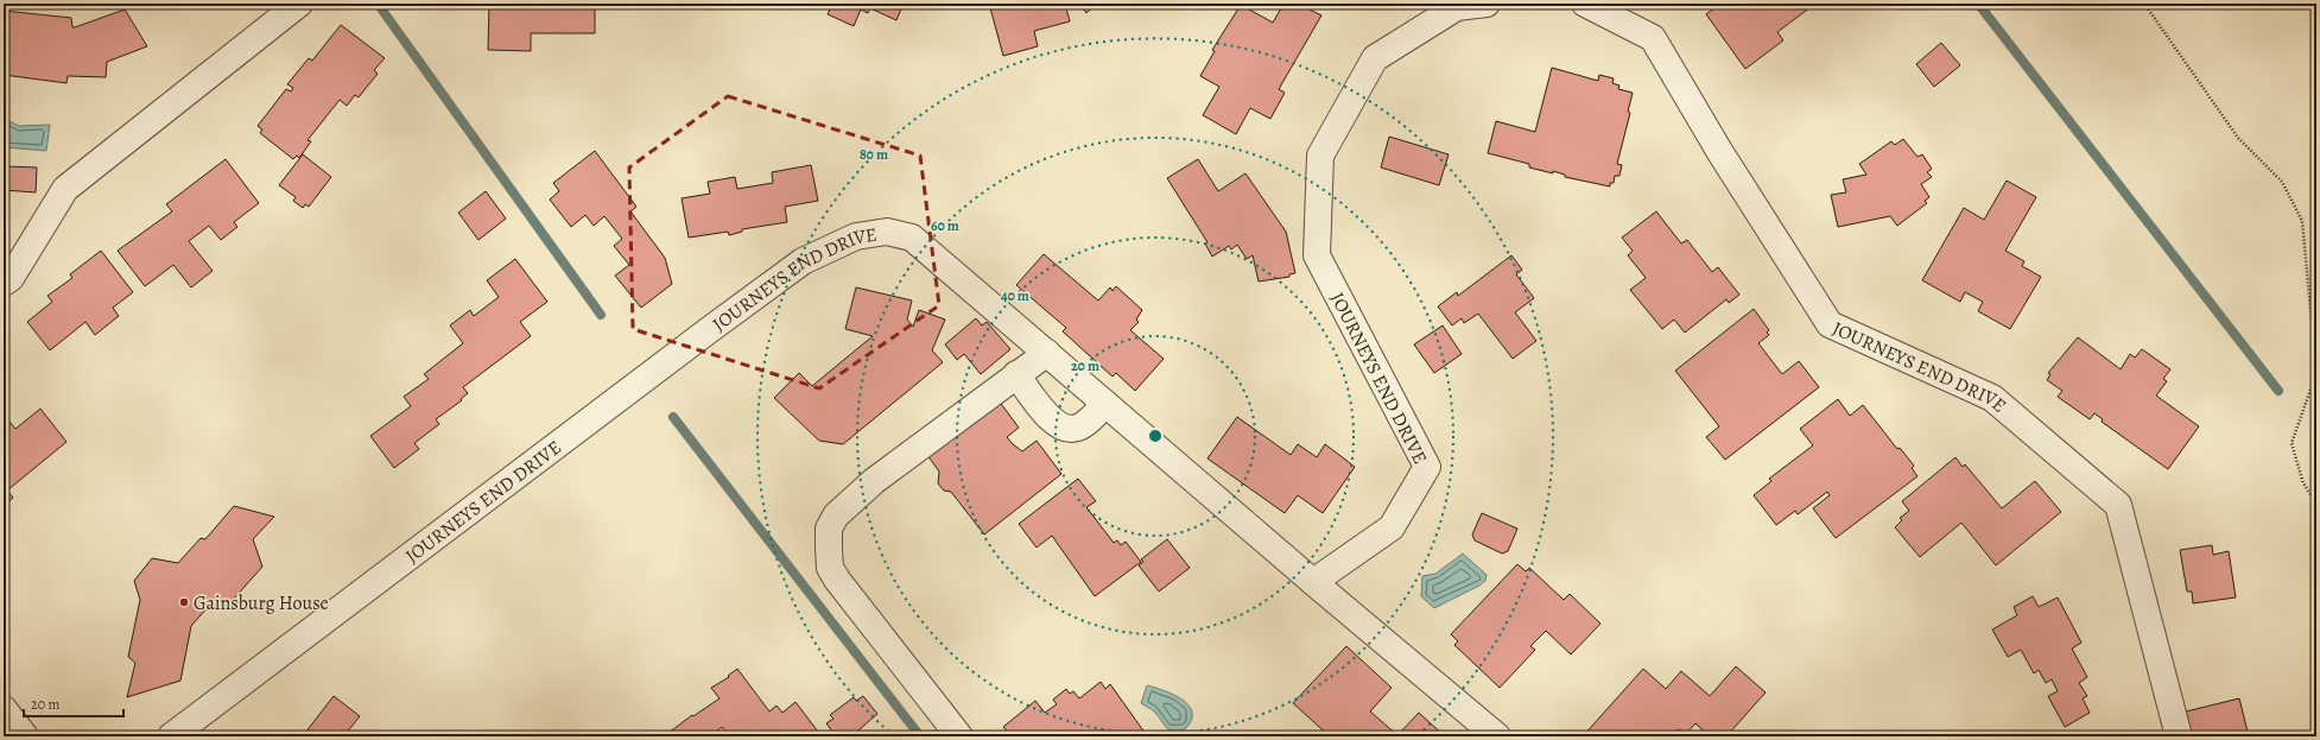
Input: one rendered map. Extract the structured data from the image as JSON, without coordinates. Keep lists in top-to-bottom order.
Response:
{
  "streets": {
    "street": ["JOURNEYS END DRIVE"]
  },
  "places": ["Gainsburg House"],
  "scale_bar": "20 m",
  "rings": [
    "80 m",
    "60 m",
    "40 m",
    "20 m"
  ]
}
